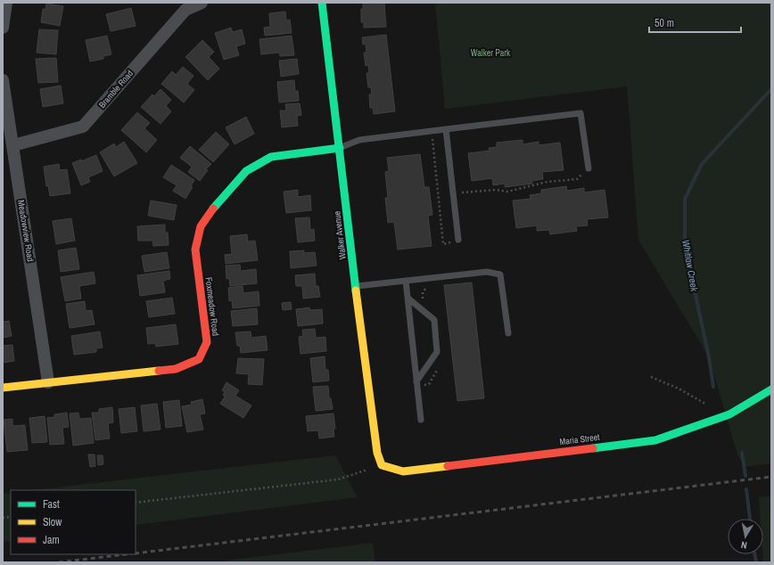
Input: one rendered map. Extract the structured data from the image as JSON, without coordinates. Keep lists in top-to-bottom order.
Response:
{
  "streets": {
    "street": [
      "Bramble Road",
      "Meadowview Road",
      "Walker Avenue",
      "Foxmeadow Road",
      "Maria Street"
    ]
  },
  "crossings": [
    ["Bramble Road", "Meadowview Road"],
    ["Meadowview Road", "Foxmeadow Road"],
    ["Walker Avenue", "Foxmeadow Road"],
    ["Walker Avenue", "Maria Street"]
  ],
  "water": ["Whitlaw Creek"],
  "parks": ["Walker Park"],
  "legend": ["Fast", "Slow", "Jam"],
  "scale_bar": "50 m",
  "north": "bottom"
}
